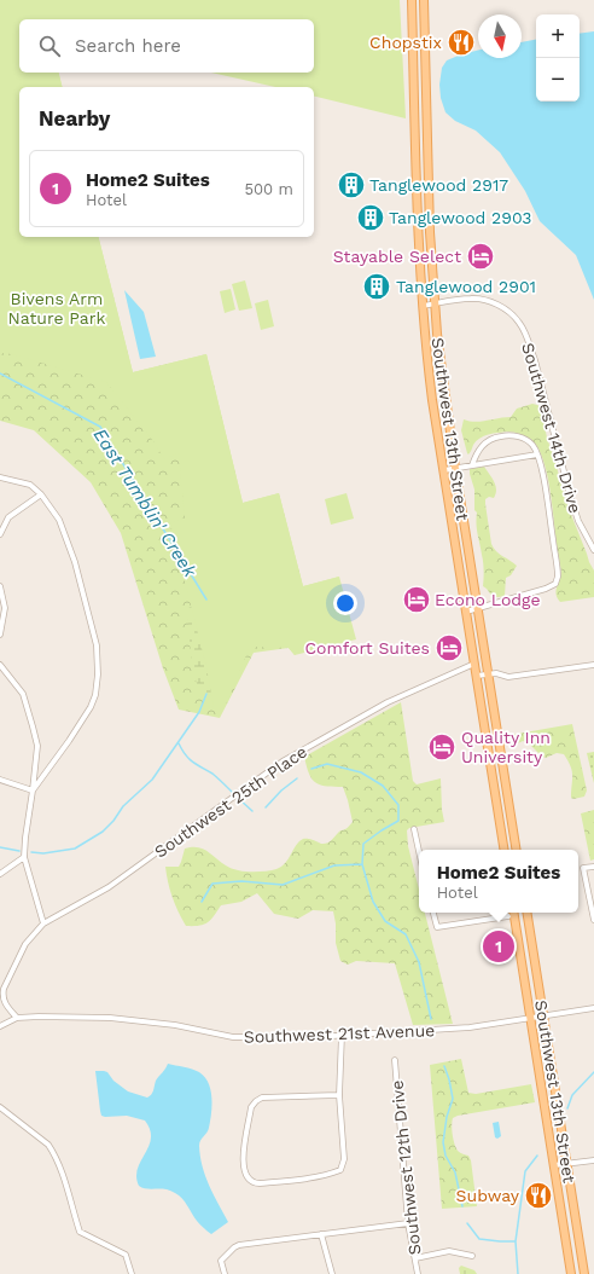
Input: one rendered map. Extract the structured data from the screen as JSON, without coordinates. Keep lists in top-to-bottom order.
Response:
{
  "streets": {
    "main road": ["Southwest 13th Street"],
    "street": [
      "Southwest 14th Drive",
      "Southwest 25th Place",
      "Southwest 21st Avenue",
      "Southwest 12th Drive"
    ]
  },
  "crossings": [
    ["Southwest 14th Drive", "Southwest 13th Street"],
    ["Southwest 13th Street", "Southwest 25th Place"],
    ["Southwest 13th Street", "Southwest 21st Avenue"],
    ["Southwest 25th Place", "Southwest 21st Avenue"]
  ],
  "water": ["East Tumblin' Creek"],
  "parks": ["Bivens Arm Nature Park"],
  "places": {
    "restaurant": ["Chopstix", "Subway"],
    "building": ["Tanglewood 2917", "Tanglewood 2903", "Tanglewood 2901"],
    "hotel": [
      "Stayable Select",
      "Econo Lodge",
      "Comfort Suites",
      "Quality Inn University"
    ]
  },
  "north": "bottom",
  "page": {
    "map_buttons": ["+", "−"],
    "search": "Search here",
    "heading": "Nearby",
    "list": [
      {
        "mark": "1",
        "name": "Home2 Suites",
        "note": "Hotel",
        "value": "500 m"
      }
    ],
    "popup": ["Home2 Suites", "Hotel"],
    "pins": "1"
  }
}
